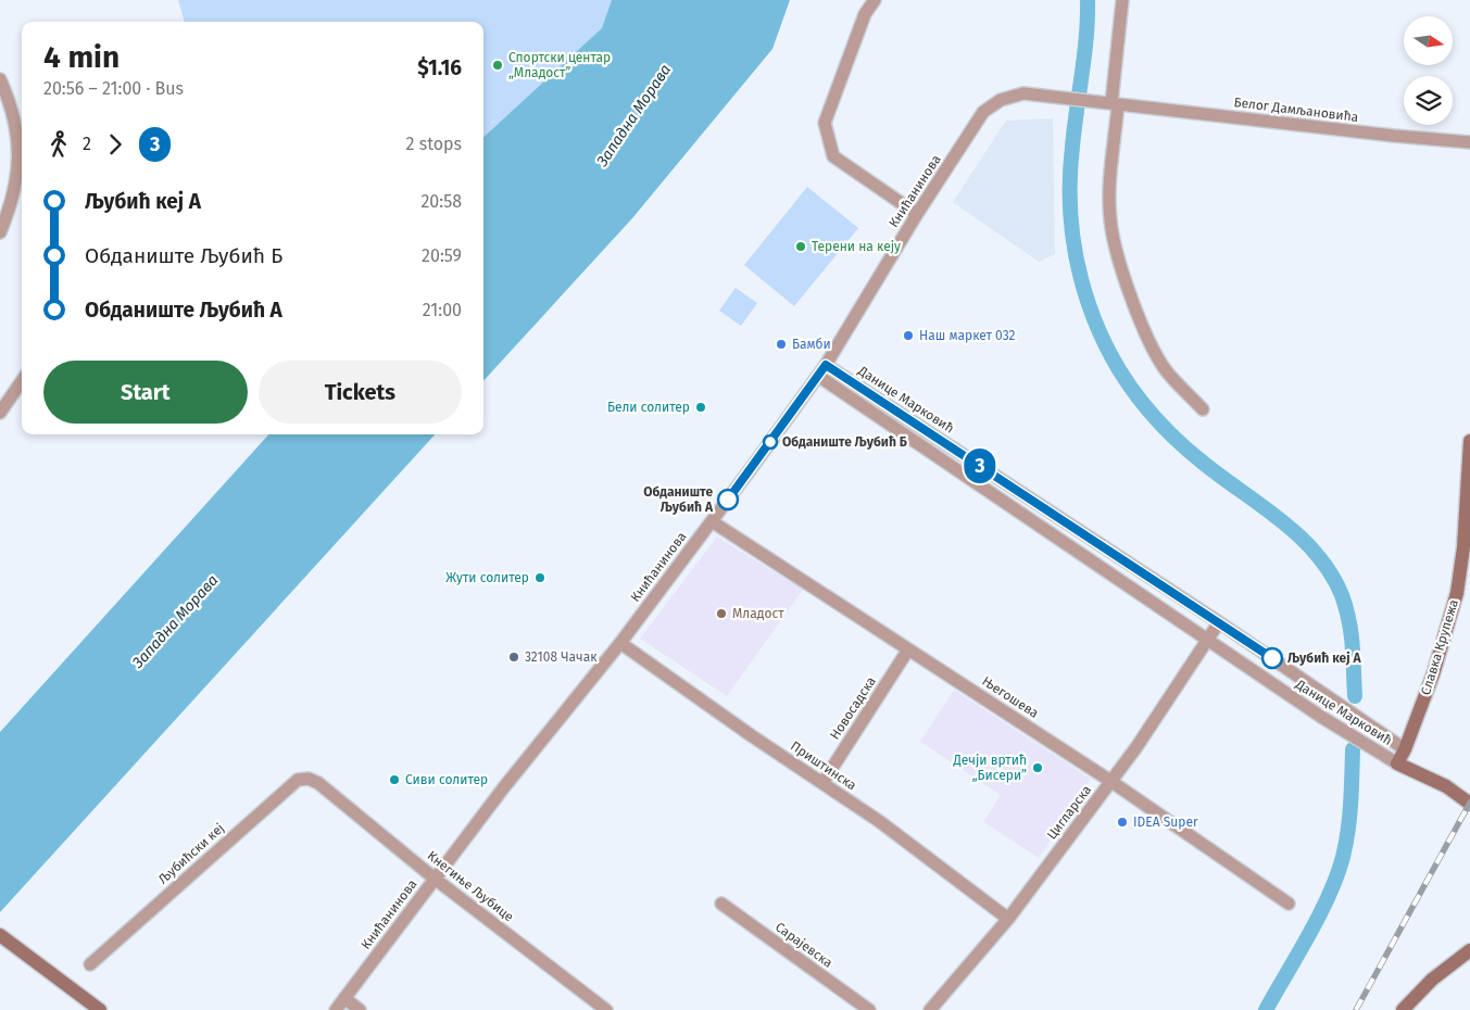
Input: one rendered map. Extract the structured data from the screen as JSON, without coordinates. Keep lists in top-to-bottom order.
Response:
{
  "streets": {
    "street": [
      "Белог Дамљановића",
      "Книћанинова",
      "Данице Марковић",
      "Славка Крупежа",
      "Његошева",
      "Новосадска",
      "Приштинска",
      "Цигларска",
      "Љубићски кеј",
      "Кнегиње Љубице",
      "Сарајевска"
    ]
  },
  "crossings": [
    ["Белог Дамљановића", "Книћанинова"],
    ["Книћанинова", "Данице Марковић"],
    ["Книћанинова", "Његошева"],
    ["Книћанинова", "Приштинска"],
    ["Книћанинова", "Кнегиње Љубице"],
    ["Данице Марковић", "Славка Крупежа"],
    ["Данице Марковић", "Цигларска"],
    ["Његошева", "Новосадска"],
    ["Његошева", "Цигларска"],
    ["Новосадска", "Приштинска"],
    ["Приштинска", "Цигларска"],
    ["Љубићски кеј", "Кнегиње Љубице"]
  ],
  "water": ["Западна Морава"],
  "places": [
    "Спортски центар „Младост”",
    "Терени на кеју",
    "Наш маркет 032",
    "Бамби",
    "Бели солитер",
    "Обданиште Љубић Б",
    "Обданиште Љубић А",
    "Жути солитер",
    "Младост",
    "32108 Чачак",
    "Љубић кеј А",
    "Дечји вртић „Бисери”",
    "Сиви солитер",
    "IDEA Super"
  ],
  "lines": ["bus line 3"],
  "north": "right",
  "page": {
    "on_map": "3",
    "heading": ["4 min", "20:56 – 21:00 · Bus", "$1.16"],
    "legs": ["2", "3", "2 stops"],
    "list": [
      {
        "name": "Љубић кеј А",
        "value": "20:58"
      },
      {
        "name": "Обданиште Љубић Б",
        "value": "20:59"
      },
      {
        "name": "Обданиште Љубић А",
        "value": "21:00"
      }
    ],
    "buttons": ["Start", "Tickets"]
  }
}
